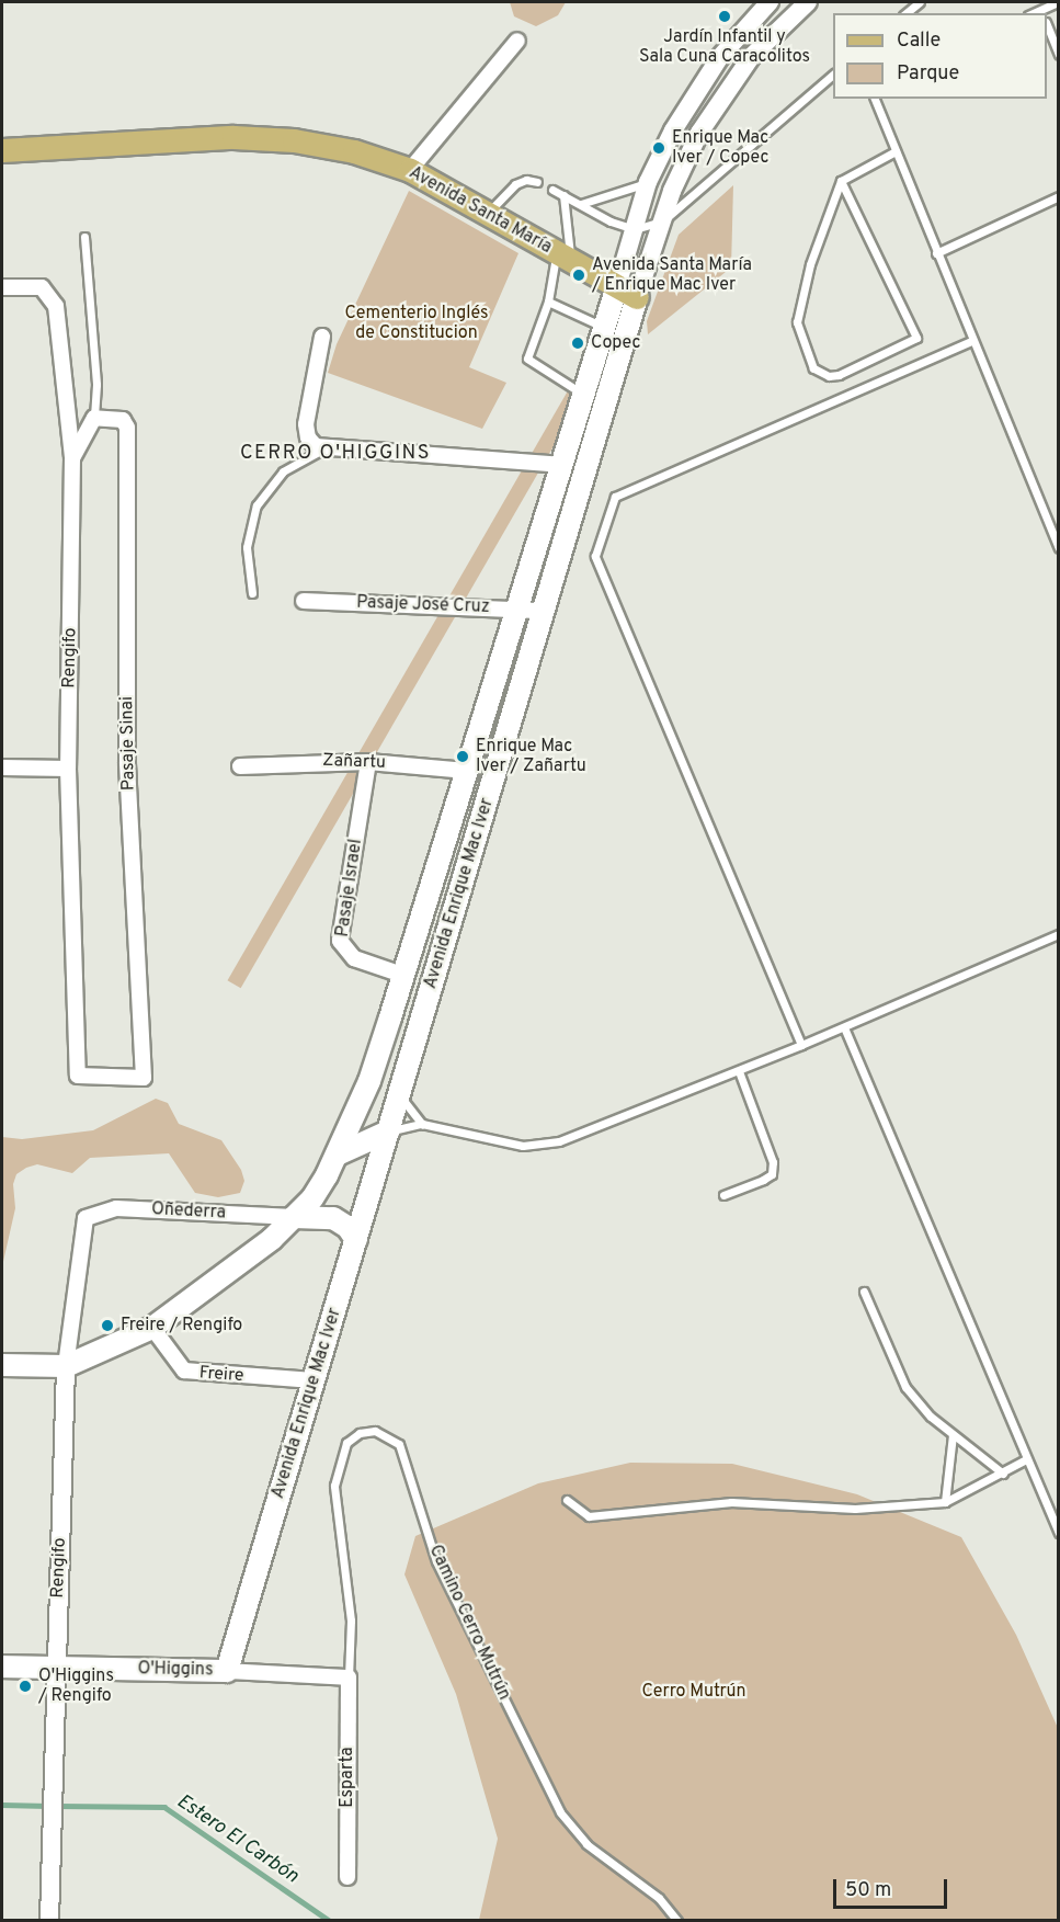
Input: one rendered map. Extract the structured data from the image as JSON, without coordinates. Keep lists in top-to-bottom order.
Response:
{
  "streets": {
    "main road": ["Avenida Santa María", "Avenida Enrique Mac Iver", "O'Higgins"],
    "street": [
      "Pasaje José Cruz",
      "Rengifo",
      "Pasaje Sinai",
      "Zañartu",
      "Pasaje Israel",
      "Oñederra",
      "Freire",
      "Esparta"
    ],
    "lane": ["Camino Cerro Mutrún"]
  },
  "crossings": [
    ["Avenida Santa María", "Avenida Enrique Mac Iver"],
    ["Pasaje José Cruz", "Avenida Enrique Mac Iver"],
    ["Rengifo", "Pasaje Sinai"],
    ["Rengifo", "Oñederra"],
    ["Rengifo", "O'Higgins"],
    ["Zañartu", "Pasaje Israel"],
    ["Zañartu", "Avenida Enrique Mac Iver"],
    ["Pasaje Israel", "Avenida Enrique Mac Iver"],
    ["Avenida Enrique Mac Iver", "Oñederra"],
    ["Avenida Enrique Mac Iver", "Freire"],
    ["Avenida Enrique Mac Iver", "O'Higgins"],
    ["Camino Cerro Mutrún", "O'Higgins"],
    ["Camino Cerro Mutrún", "Esparta"],
    ["O'Higgins", "Esparta"]
  ],
  "districts": ["CERRO O'HIGGINS"],
  "water": ["Estero El Carbón"],
  "parks": ["Cementerio Inglés de Constitucion", "Cerro Mutrún"],
  "places": [
    "Jardín Infantil y Sala Cuna Caracolitos",
    "Enrique Mac Iver / Copec",
    "Avenida Santa María / Enrique Mac Iver",
    "Copec",
    "Enrique Mac Iver / Zañartu",
    "Freire / Rengifo",
    "O'Higgins / Rengifo"
  ],
  "legend": ["Calle", "Parque"],
  "scale_bar": "50 m"
}
